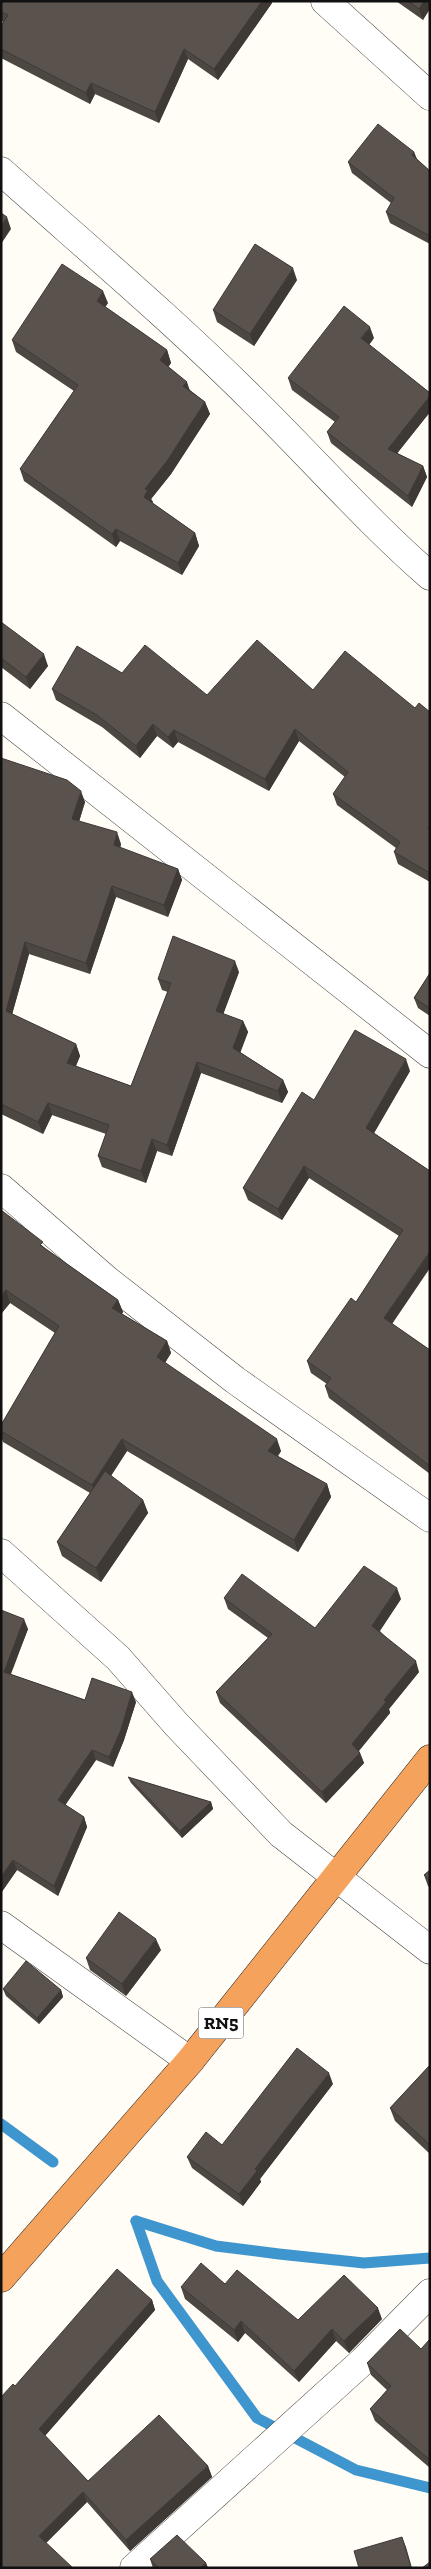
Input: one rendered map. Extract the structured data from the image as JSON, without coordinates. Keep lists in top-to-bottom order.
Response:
{
  "streets": {
    "highway": ["RN5"]
  }
}
